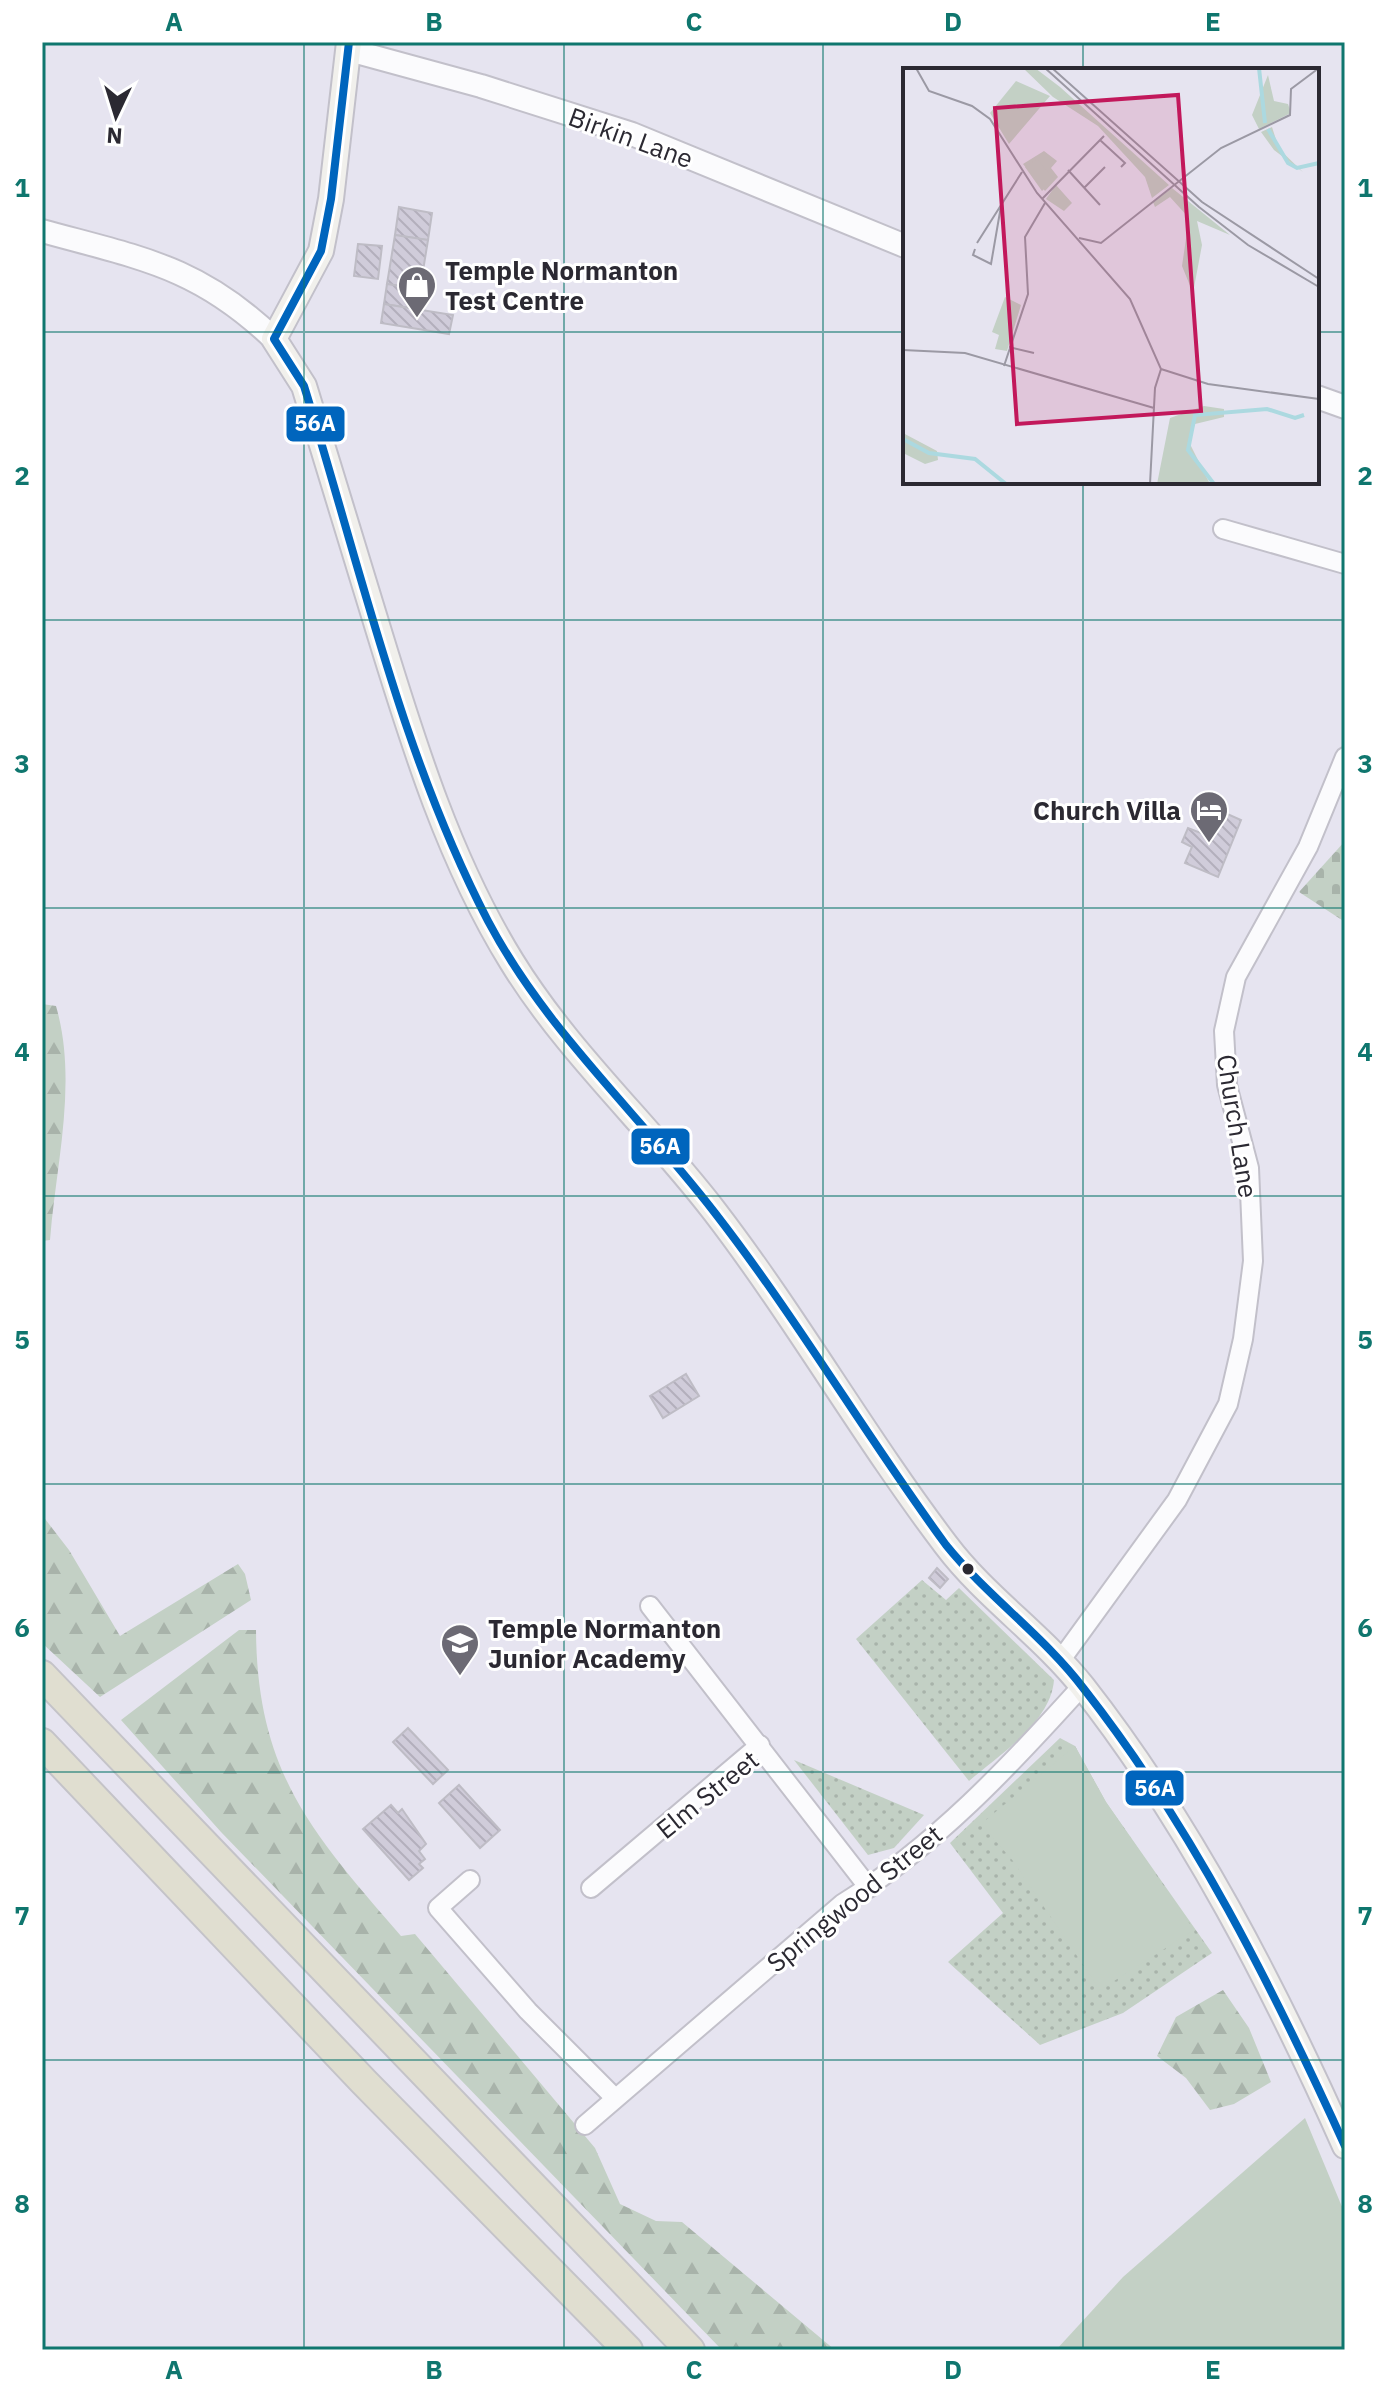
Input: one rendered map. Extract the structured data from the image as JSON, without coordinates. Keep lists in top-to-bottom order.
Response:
{
  "streets": {
    "street": [
      "Birkin Lane",
      "Church Lane",
      "Elm Street",
      "Springwood Street"
    ]
  },
  "crossings": [
    ["Elm Street", "Springwood Street"]
  ],
  "places": {
    "shop": ["Temple Normanton Test Centre"],
    "hotel": ["Church Villa"],
    "school or university": ["Temple Normanton Junior Academy"]
  },
  "lines": ["transit line 56A"],
  "north": "bottom",
  "grid": {
    "columns": [
      "A",
      "B",
      "C",
      "D",
      "E"
    ],
    "rows": [
      "1",
      "2",
      "3",
      "4",
      "5",
      "6",
      "7",
      "8"
    ]
  }
}
